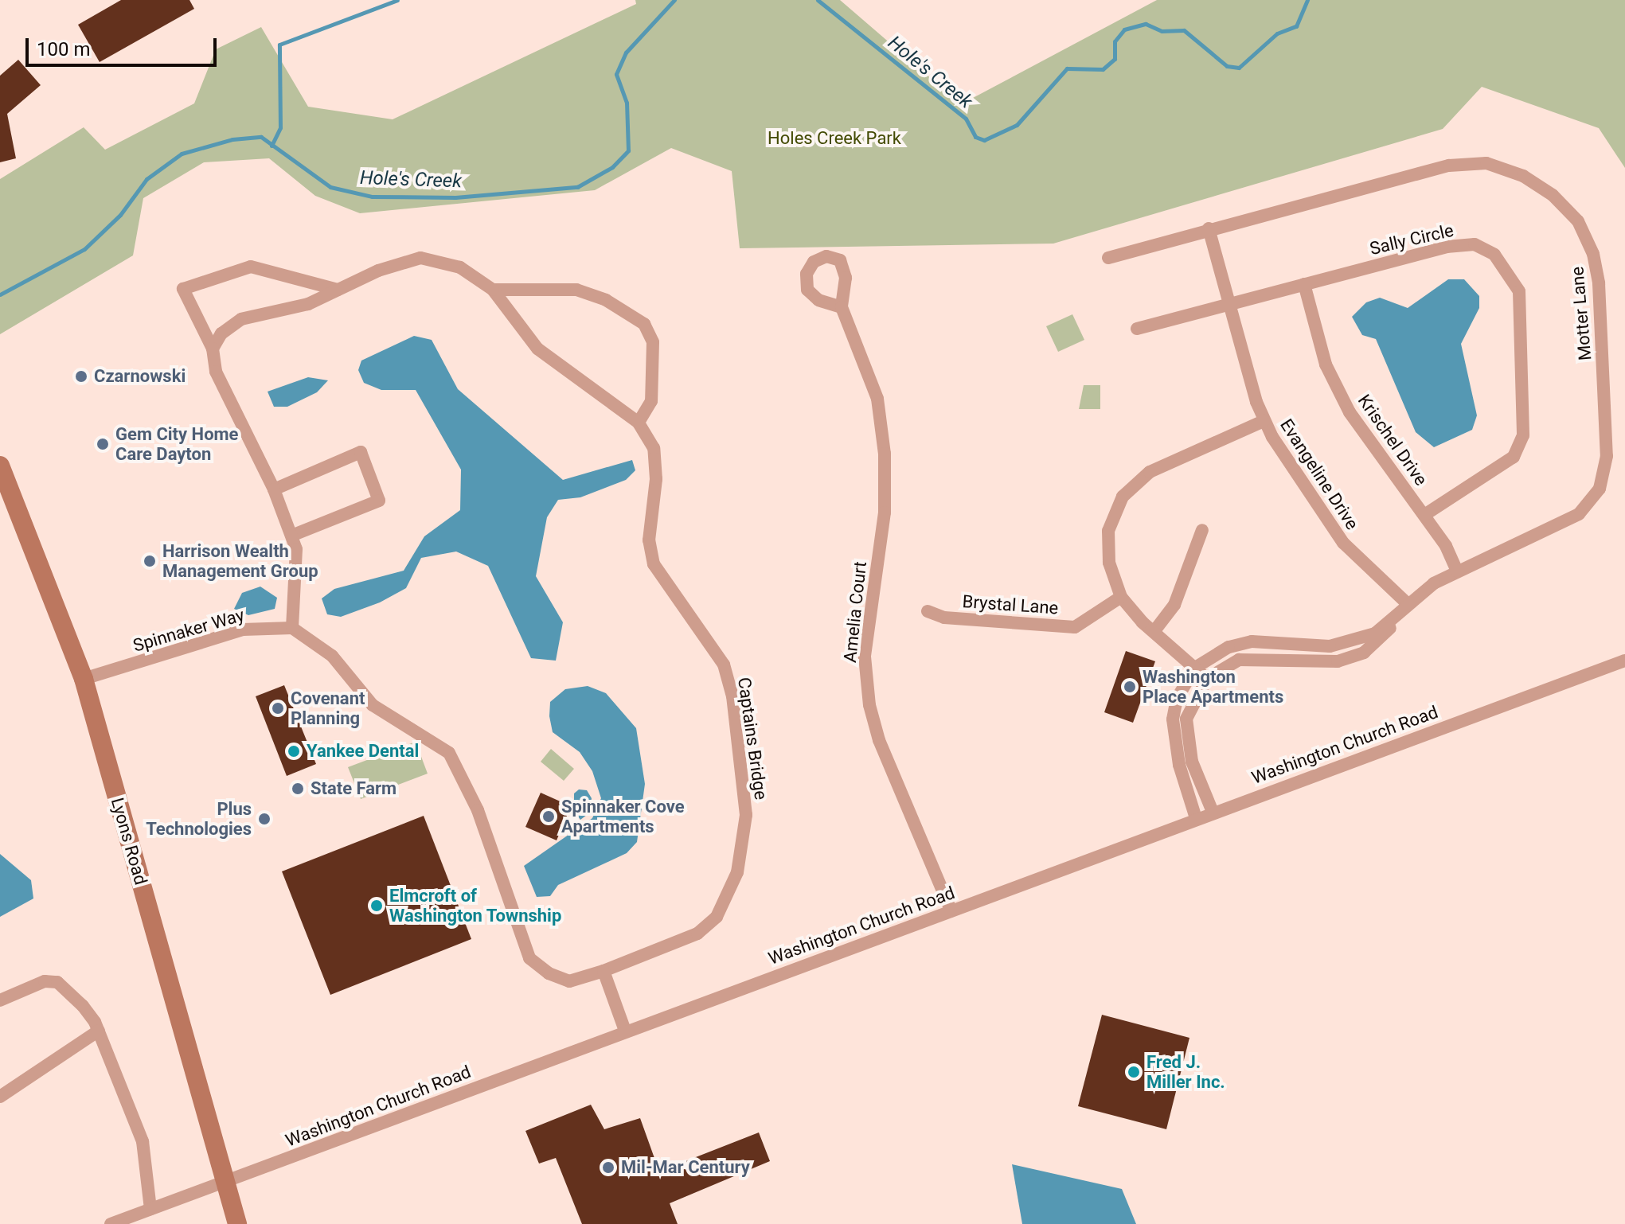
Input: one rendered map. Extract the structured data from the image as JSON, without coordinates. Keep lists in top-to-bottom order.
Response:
{
  "streets": {
    "main road": ["Lyons Road"],
    "street": [
      "Sally Circle",
      "Motter Lane",
      "Krischel Drive",
      "Evangeline Drive",
      "Brystal Lane",
      "Amelia Court",
      "Spinnaker Way",
      "Captains Bridge",
      "Washington Church Road"
    ]
  },
  "crossings": [
    ["Sally Circle", "Krischel Drive"],
    ["Sally Circle", "Evangeline Drive"],
    ["Motter Lane", "Krischel Drive"],
    ["Motter Lane", "Evangeline Drive"],
    ["Motter Lane", "Washington Church Road"],
    ["Amelia Court", "Washington Church Road"],
    ["Spinnaker Way", "Captains Bridge"],
    ["Spinnaker Way", "Lyons Road"],
    ["Washington Church Road", "Lyons Road"]
  ],
  "water": ["Hole's Creek"],
  "parks": ["Holes Creek Park"],
  "places": [
    "Czarnowski",
    "Gem City Home Care Dayton",
    "Harrison Wealth Management Group",
    "Washington Place Apartments",
    "Covenant Planning",
    "Yankee Dental",
    "State Farm",
    "Spinnaker Cove Apartments",
    "Plus Technologies",
    "Elmcroft of Washington Township",
    "Fred J. Miller Inc.",
    "Mil-Mar Century"
  ],
  "scale_bar": "100 m"
}
